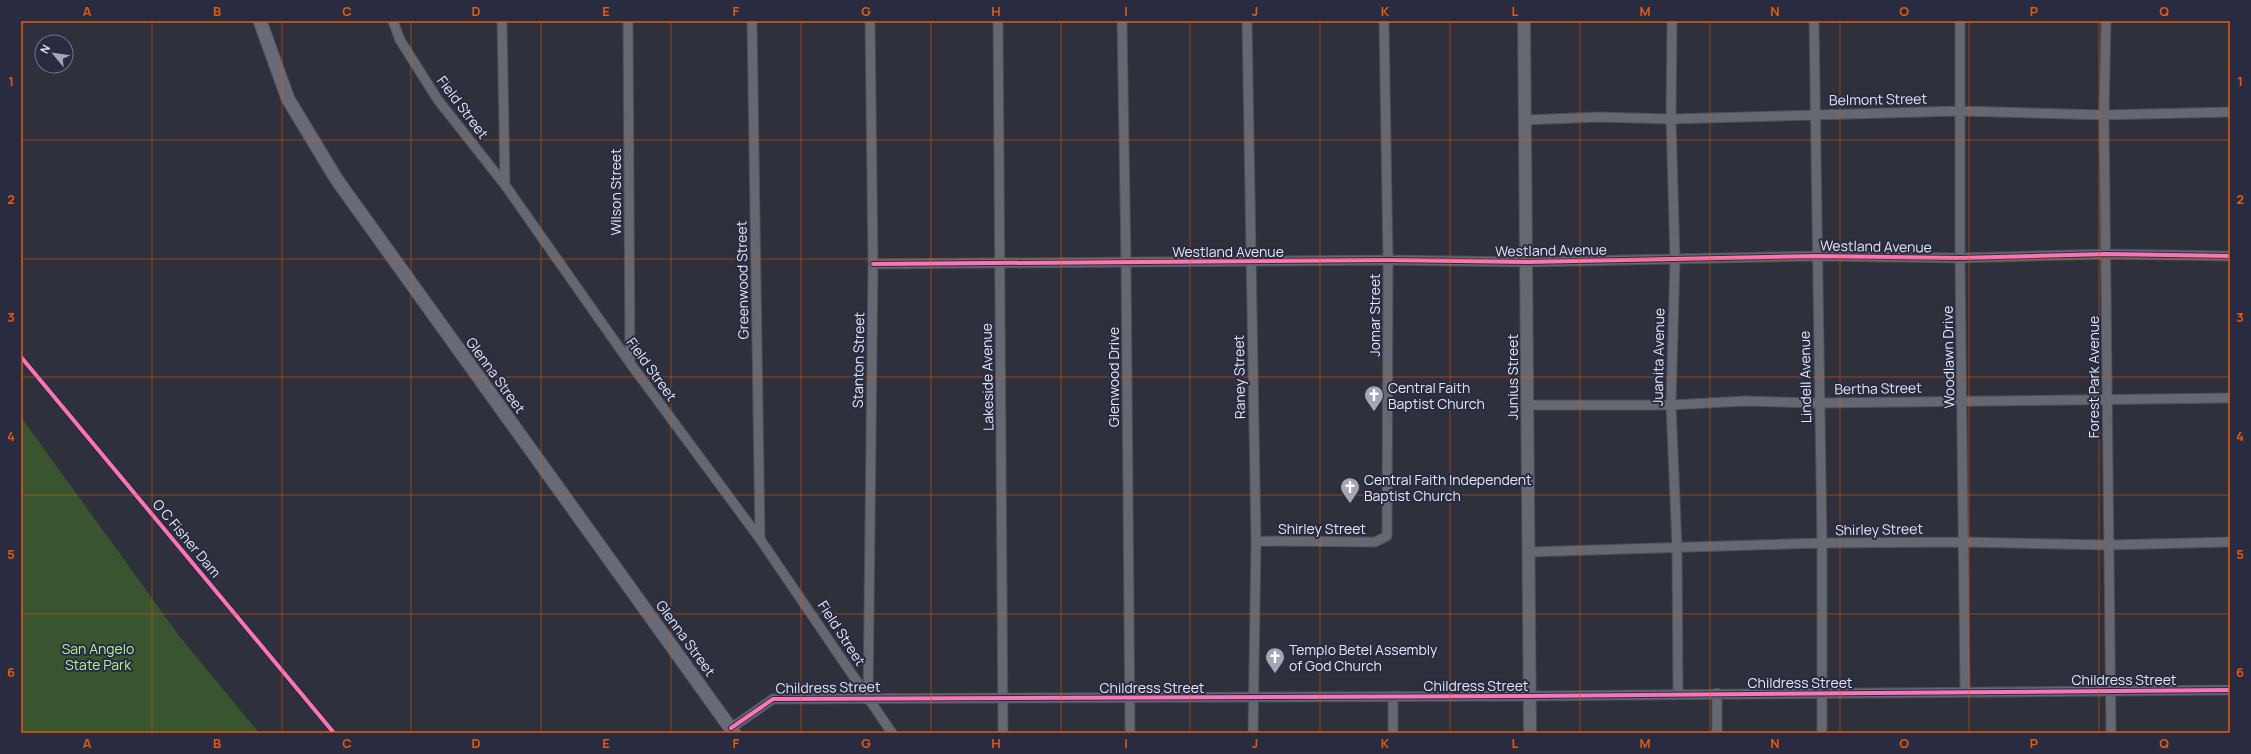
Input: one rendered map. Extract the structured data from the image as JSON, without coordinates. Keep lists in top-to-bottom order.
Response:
{
  "streets": {
    "main road": ["Glenna Street"],
    "street": [
      "Belmont Street",
      "Field Street",
      "Wilson Street",
      "Westland Avenue",
      "Greenwood Street",
      "Jomar Street",
      "Juanita Avenue",
      "Woodlawn Drive",
      "Stanton Street",
      "Lakeside Avenue",
      "Glenwood Drive",
      "Raney Street",
      "Junius Street",
      "Lindell Avenue",
      "Forest Park Avenue",
      "Bertha Street",
      "Shirley Street",
      "Childress Street"
    ],
    "cycle path": ["O C Fisher Dam"]
  },
  "crossings": [
    ["Belmont Street", "Juanita Avenue"],
    ["Belmont Street", "Woodlawn Drive"],
    ["Belmont Street", "Junius Street"],
    ["Belmont Street", "Lindell Avenue"],
    ["Belmont Street", "Forest Park Avenue"],
    ["Field Street", "Wilson Street"],
    ["Field Street", "Greenwood Street"],
    ["Field Street", "Stanton Street"],
    ["Field Street", "Childress Street"],
    ["Westland Avenue", "Jomar Street"],
    ["Westland Avenue", "Juanita Avenue"],
    ["Westland Avenue", "Woodlawn Drive"],
    ["Westland Avenue", "Stanton Street"],
    ["Westland Avenue", "Lakeside Avenue"],
    ["Westland Avenue", "Glenwood Drive"],
    ["Westland Avenue", "Raney Street"],
    ["Westland Avenue", "Junius Street"],
    ["Westland Avenue", "Lindell Avenue"],
    ["Westland Avenue", "Forest Park Avenue"],
    ["Jomar Street", "Shirley Street"],
    ["Juanita Avenue", "Bertha Street"],
    ["Juanita Avenue", "Shirley Street"],
    ["Juanita Avenue", "Childress Street"],
    ["Woodlawn Drive", "Bertha Street"],
    ["Woodlawn Drive", "Shirley Street"],
    ["Woodlawn Drive", "Childress Street"],
    ["Stanton Street", "Childress Street"],
    ["Glenna Street", "Childress Street"],
    ["Lakeside Avenue", "Childress Street"],
    ["Glenwood Drive", "Childress Street"],
    ["Raney Street", "Shirley Street"],
    ["Raney Street", "Childress Street"],
    ["Junius Street", "Bertha Street"],
    ["Junius Street", "Shirley Street"],
    ["Junius Street", "Childress Street"],
    ["Lindell Avenue", "Bertha Street"],
    ["Lindell Avenue", "Shirley Street"],
    ["Lindell Avenue", "Childress Street"],
    ["Forest Park Avenue", "Bertha Street"],
    ["Forest Park Avenue", "Shirley Street"],
    ["Forest Park Avenue", "Childress Street"]
  ],
  "parks": ["San Angelo State Park"],
  "places": {
    "church": ["Central Faith Baptist Church", "Central Faith Independent Baptist Church", "Templo Betel Assembly of God Church"]
  },
  "north": "top left",
  "grid": {
    "columns": [
      "A",
      "B",
      "C",
      "D",
      "E",
      "F",
      "G",
      "H",
      "I",
      "J",
      "K",
      "L",
      "M",
      "N",
      "O",
      "P",
      "Q"
    ],
    "rows": [
      "1",
      "2",
      "3",
      "4",
      "5",
      "6"
    ]
  }
}
